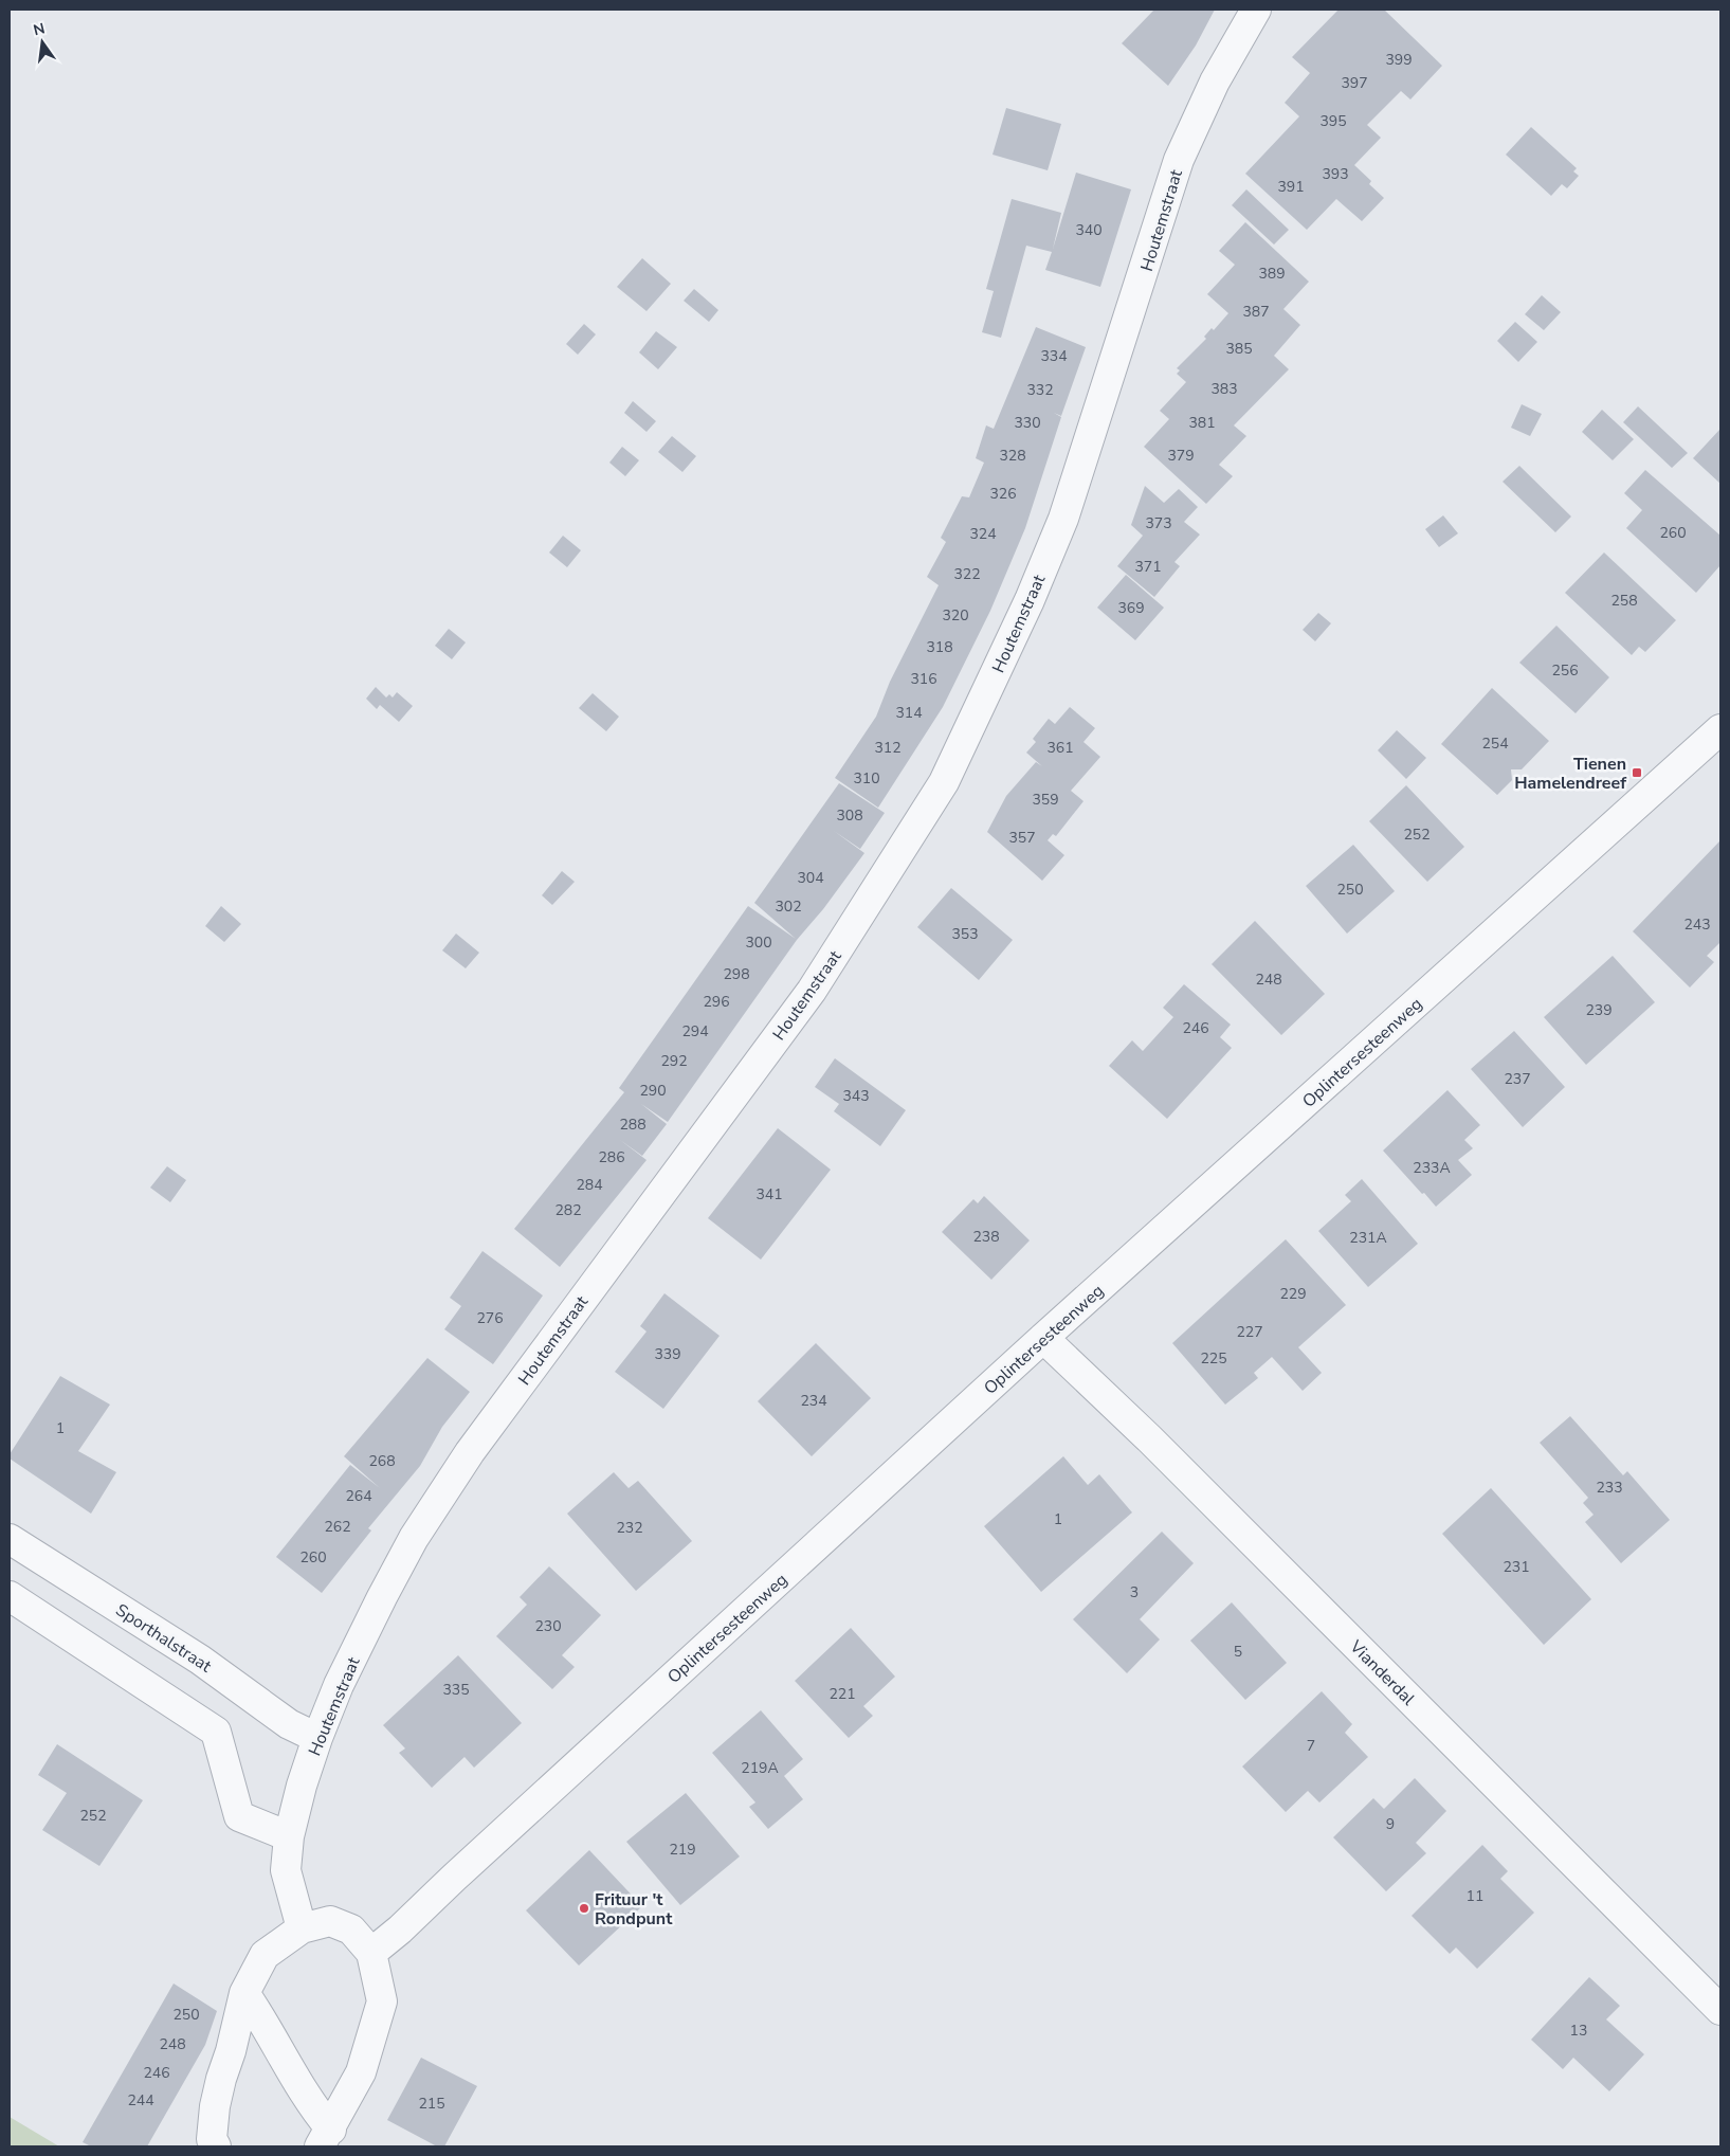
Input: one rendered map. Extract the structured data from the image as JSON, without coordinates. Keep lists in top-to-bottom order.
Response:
{
  "streets": {
    "street": [
      "Houtemstraat",
      "Oplintersesteenweg",
      "Sporthalstraat",
      "Vianderdal"
    ]
  },
  "crossings": [
    ["Houtemstraat", "Sporthalstraat"],
    ["Oplintersesteenweg", "Vianderdal"]
  ],
  "places": {
    "transit": ["Tienen Hamelendreef"],
    "other": ["Frituur 't Rondpunt"]
  },
  "house_numbers": [
    "399",
    "397",
    "395",
    "393",
    "391",
    "340",
    "389",
    "387",
    "385",
    "334",
    "383",
    "332",
    "330",
    "381",
    "328",
    "379",
    "326",
    "373",
    "260",
    "324",
    "371",
    "322",
    "258",
    "369",
    "320",
    "318",
    "256",
    "316",
    "314",
    "254",
    "312",
    "361",
    "310",
    "359",
    "308",
    "252",
    "357",
    "304",
    "250",
    "302",
    "243",
    "353",
    "300",
    "298",
    "248",
    "296",
    "239",
    "246",
    "294",
    "292",
    "237",
    "290",
    "343",
    "288",
    "286",
    "233A",
    "284",
    "341",
    "282",
    "238",
    "231A",
    "229",
    "276",
    "227",
    "339",
    "225",
    "234",
    "1",
    "268",
    "233",
    "264",
    "1",
    "262",
    "232",
    "260",
    "231",
    "3",
    "230",
    "5",
    "335",
    "221",
    "7",
    "219A",
    "252",
    "9",
    "219",
    "11",
    "250",
    "13",
    "248",
    "246",
    "244",
    "215"
  ],
  "north": "top"
}
